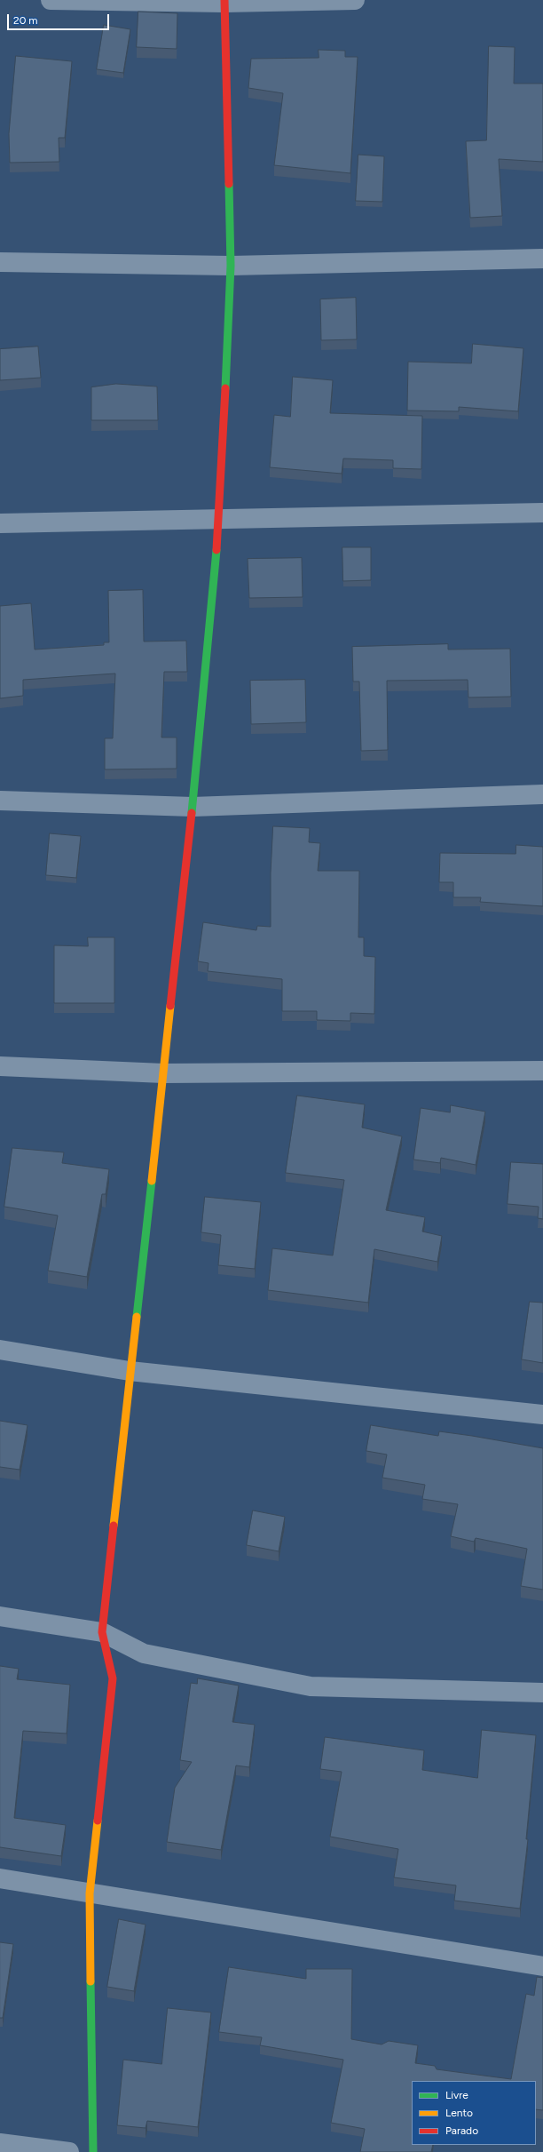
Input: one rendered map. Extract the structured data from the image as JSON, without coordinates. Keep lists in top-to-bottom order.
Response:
{
  "legend": ["Livre", "Lento", "Parado"],
  "scale_bar": "20 m"
}
